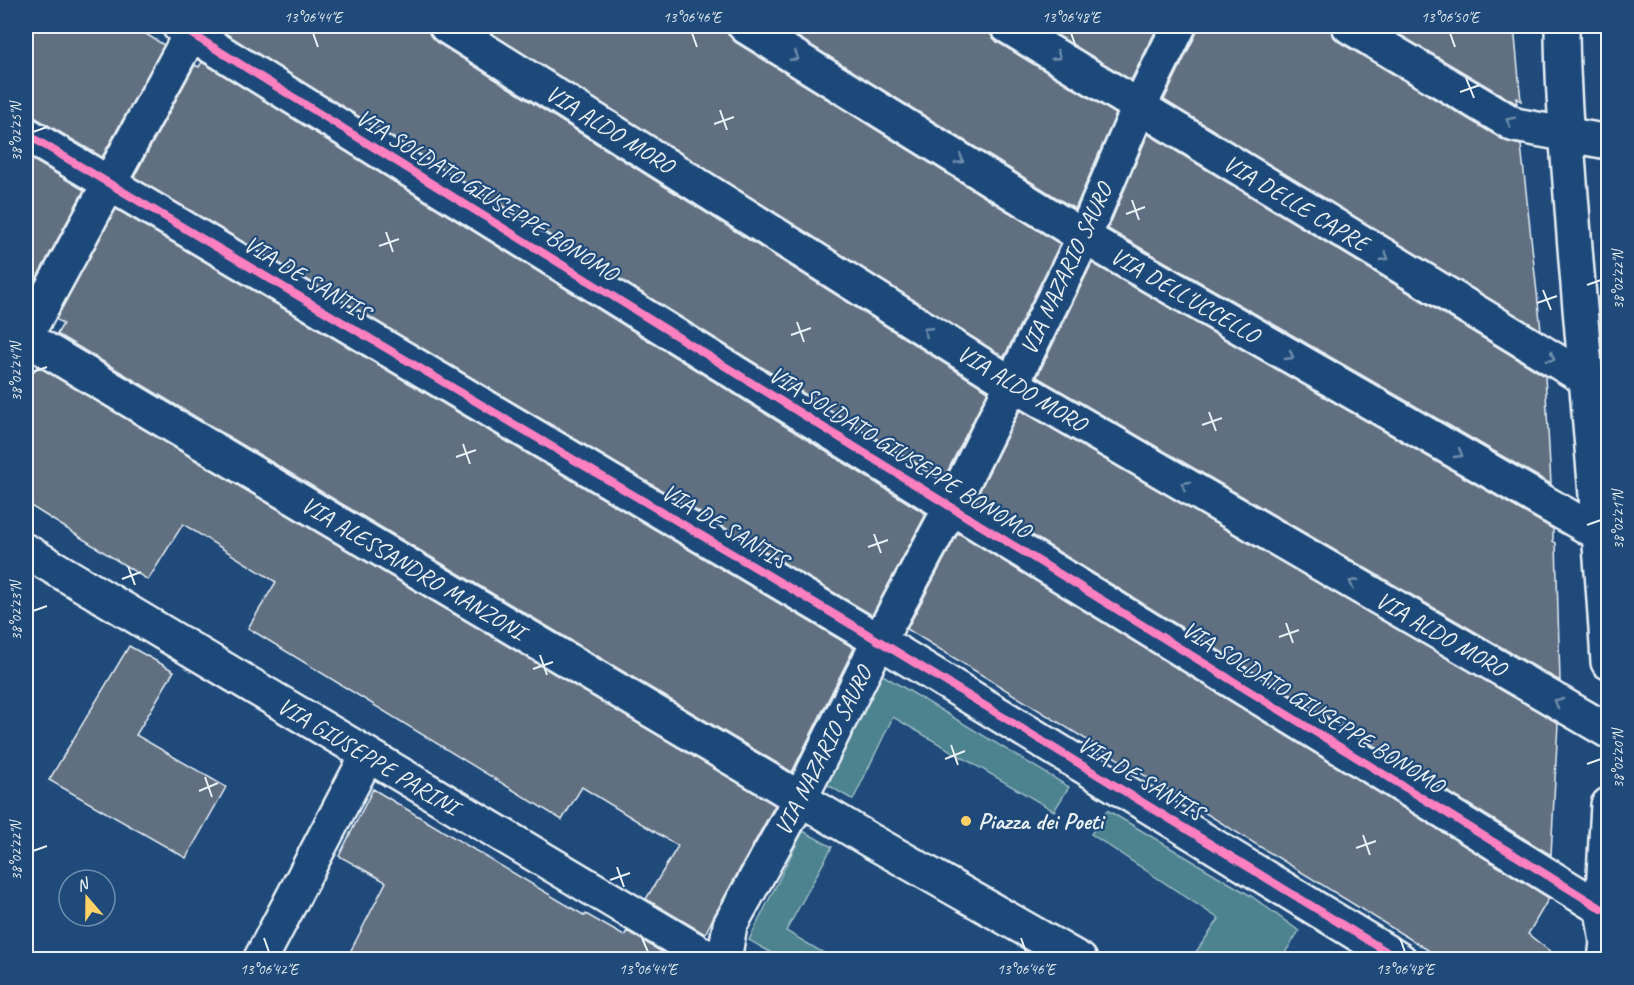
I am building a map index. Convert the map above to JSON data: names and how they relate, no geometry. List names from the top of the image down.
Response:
{
  "streets": {
    "street": [
      "VIA ALDO MORO",
      "VIA SOLDATO GIUSEPPE BONOMO",
      "VIA DELLE CAPRE",
      "VIA NAZARIO SAURO",
      "VIA DE SANTIS",
      "VIA DELL'UCCELLO",
      "VIA ALESSANDRO MANZONI",
      "VIA GIUSEPPE PARINI"
    ]
  },
  "crossings": [
    ["VIA ALDO MORO", "VIA NAZARIO SAURO"],
    ["VIA SOLDATO GIUSEPPE BONOMO", "VIA NAZARIO SAURO"],
    ["VIA DELLE CAPRE", "VIA NAZARIO SAURO"],
    ["VIA NAZARIO SAURO", "VIA DE SANTIS"],
    ["VIA NAZARIO SAURO", "VIA DELL'UCCELLO"],
    ["VIA NAZARIO SAURO", "VIA ALESSANDRO MANZONI"]
  ],
  "one_way": ["VIA ALDO MORO", "VIA DELL'UCCELLO"],
  "places": ["Piazza dei Poeti"],
  "north": "top",
  "coordinates": [
    "13°06'44\"E",
    "13°06'46\"E",
    "13°06'48\"E",
    "13°06'50\"E",
    "38°02'25\"N",
    "38°02'22\"N",
    "38°02'24\"N",
    "38°02'21\"N",
    "38°02'23\"N",
    "38°02'20\"N",
    "13°06'42\"E"
  ]
}
